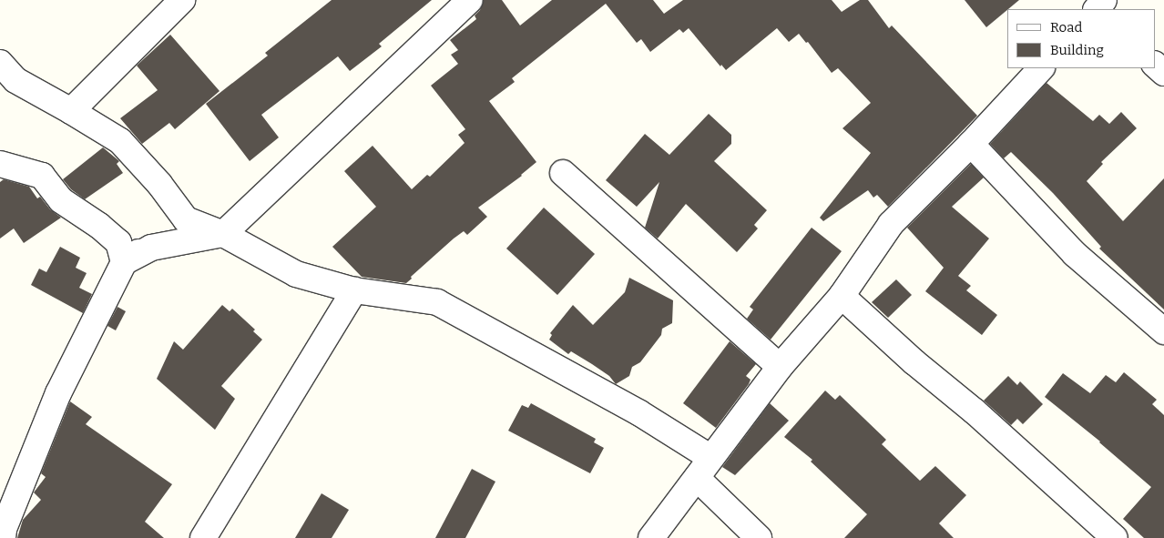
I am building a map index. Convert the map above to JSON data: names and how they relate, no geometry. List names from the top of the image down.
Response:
{
  "legend": ["Road", "Building"]
}
